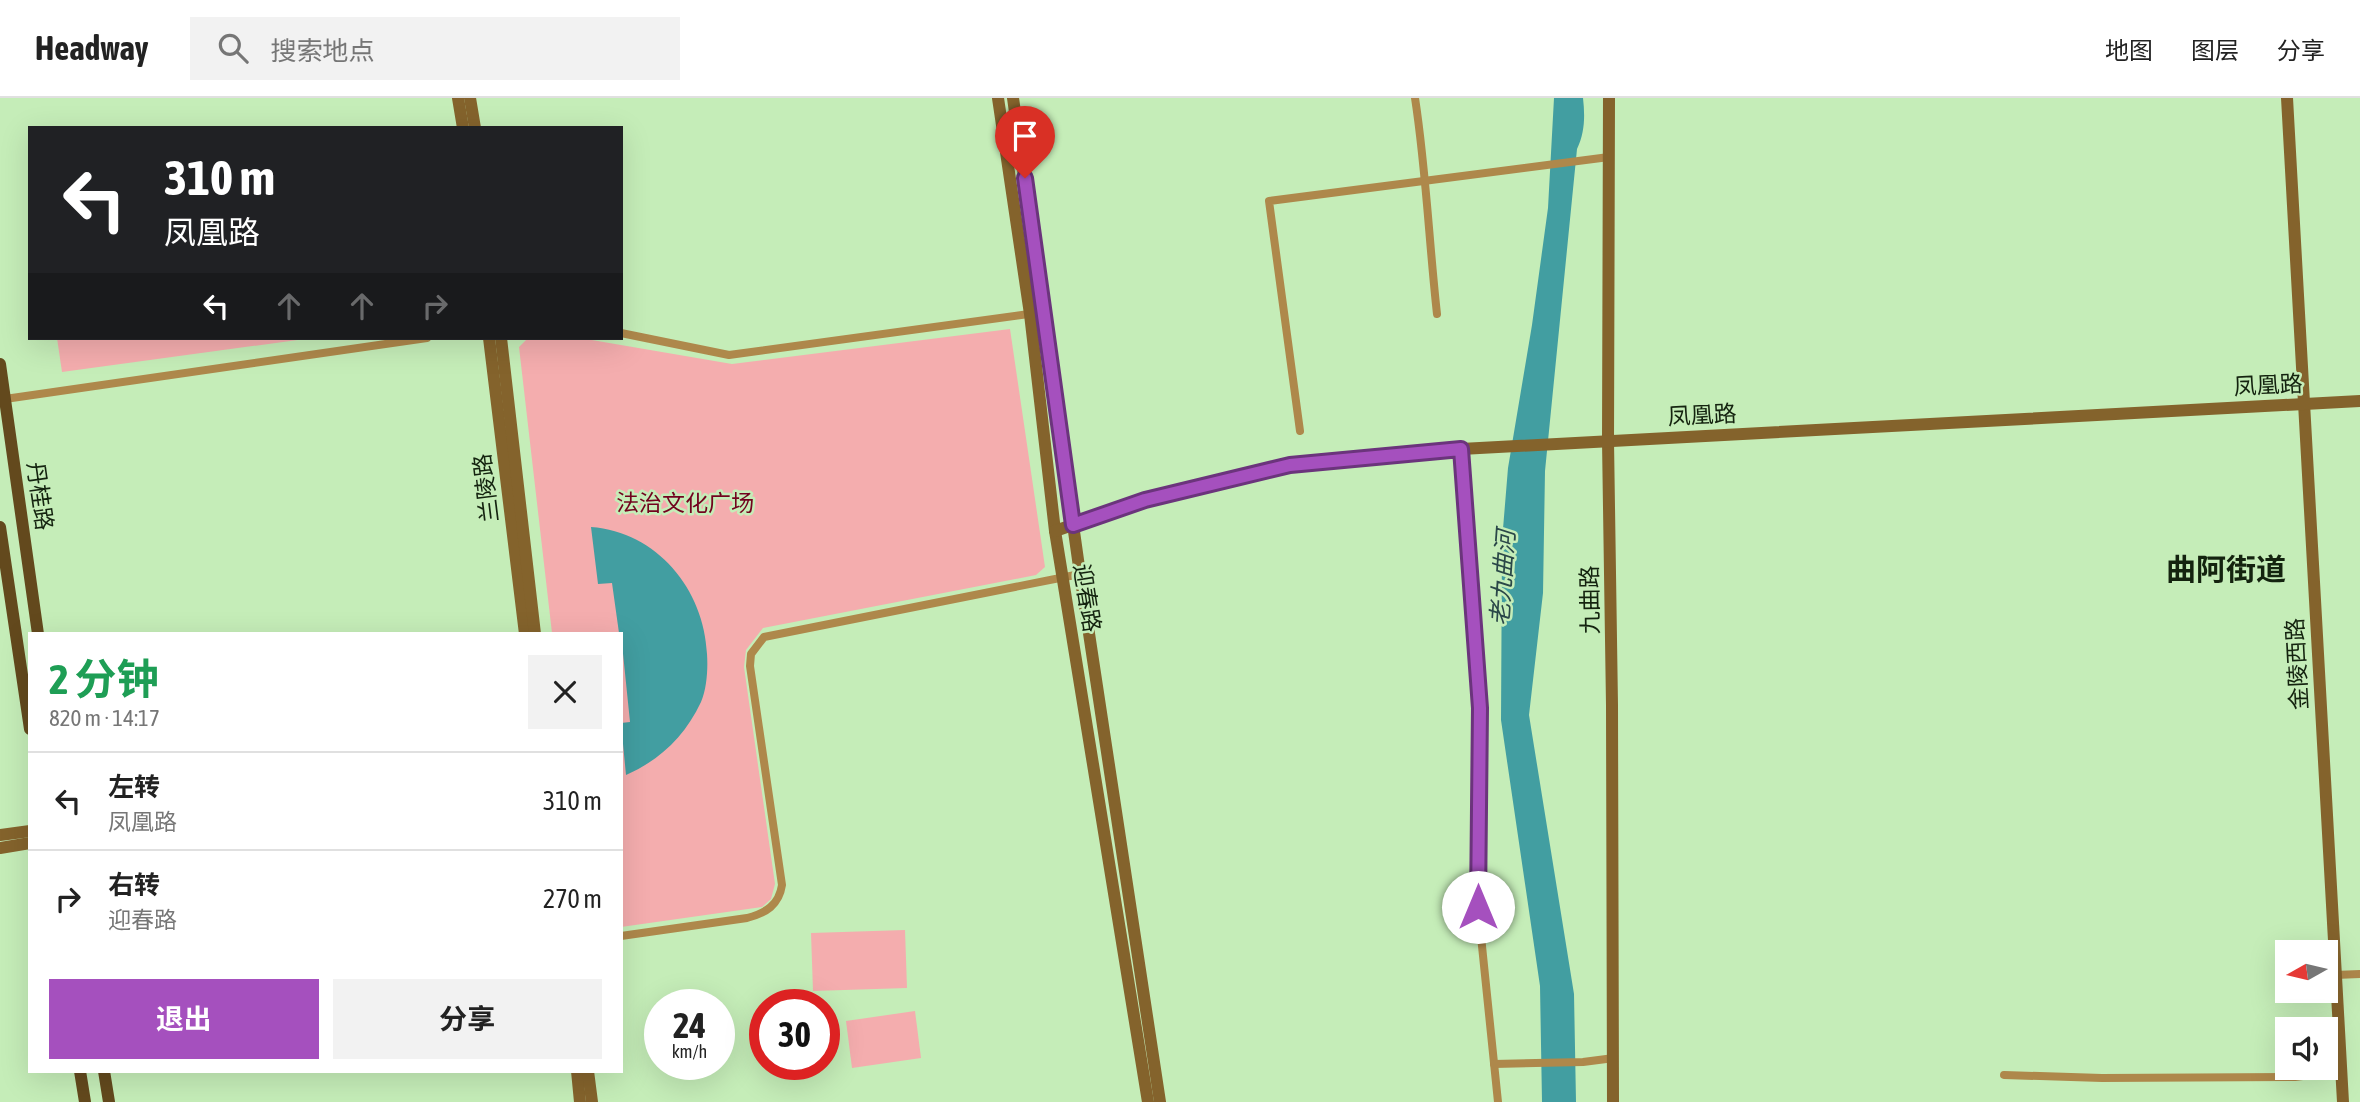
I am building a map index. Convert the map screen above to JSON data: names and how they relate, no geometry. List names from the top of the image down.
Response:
{
  "streets": {
    "main road": ["丹桂路"],
    "street": [
      "凤凰路",
      "兰陵路",
      "迎春路",
      "九曲路",
      "金陵西路"
    ]
  },
  "crossings": [
    ["凤凰路", "迎春路"],
    ["凤凰路", "九曲路"],
    ["凤凰路", "金陵西路"]
  ],
  "districts": ["曲阿街道"],
  "water": ["老九曲河"],
  "parks": ["法治文化广场"],
  "north": "left",
  "page": {
    "header": "Headway",
    "search": "搜索地点",
    "nav": ["地图", "图层", "分享"],
    "turn": ["310 m", "凤凰路"],
    "heading": ["2 分钟", "820 m · 14:17"],
    "list": [
      {
        "name": "左转",
        "note": "凤凰路",
        "value": "310 m"
      },
      {
        "name": "右转",
        "note": "迎春路",
        "value": "270 m"
      }
    ],
    "buttons": ["退出", "分享"],
    "speed": "24 km/h",
    "limit": "30"
  }
}
